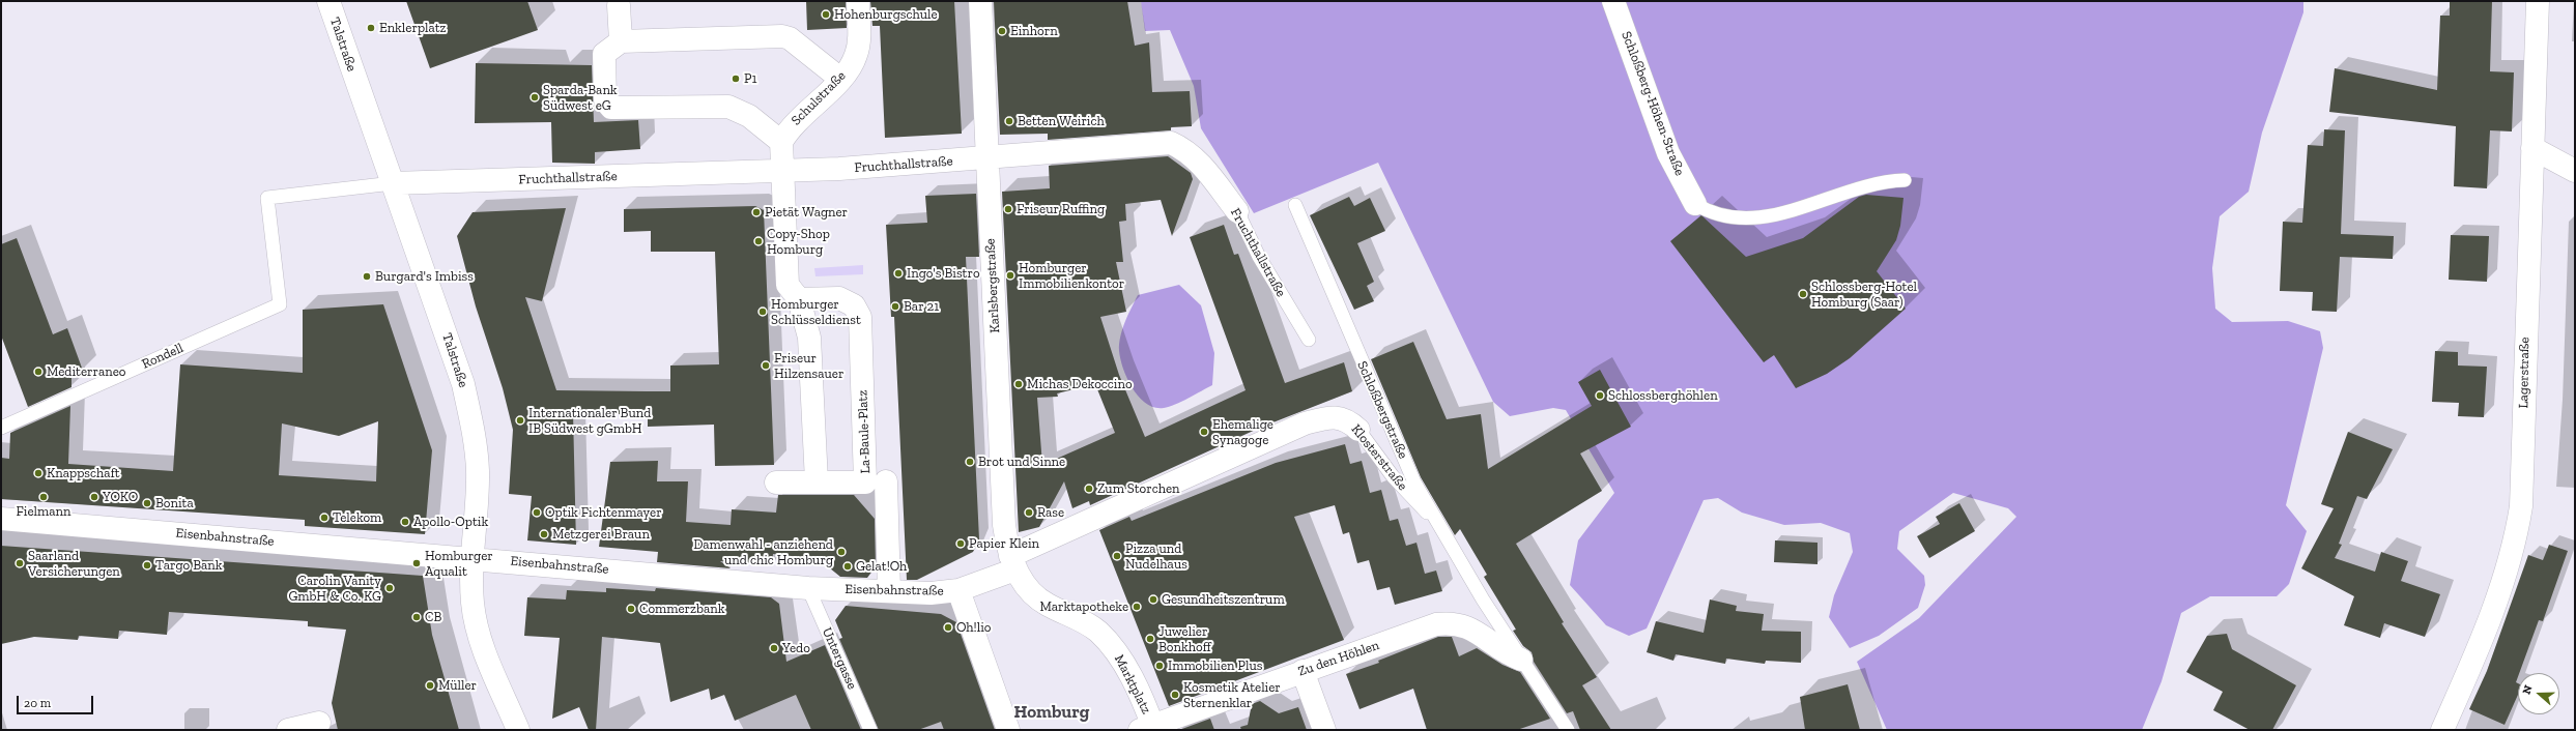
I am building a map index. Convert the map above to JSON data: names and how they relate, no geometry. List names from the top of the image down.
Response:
{
  "streets": {
    "street": [
      "Talstraße",
      "Schulstraße",
      "Schloßberg-Höhen-Straße",
      "Fruchthallstraße",
      "Karlsbergstraße",
      "Lagerstraße",
      "La-Baule-Platz",
      "Klosterstraße",
      "Eisenbahnstraße",
      "Zu den Höhlen",
      "Marktplatz"
    ],
    "lane": ["Rondell", "Schloßbergstraße", "Untergasse"]
  },
  "crossings": [
    ["Talstraße", "Fruchthallstraße"],
    ["Talstraße", "Rondell"],
    ["Talstraße", "Eisenbahnstraße"],
    ["Fruchthallstraße", "Karlsbergstraße"],
    ["Fruchthallstraße", "Rondell"],
    ["Karlsbergstraße", "Klosterstraße"],
    ["Karlsbergstraße", "Eisenbahnstraße"],
    ["Karlsbergstraße", "Marktplatz"],
    ["Schloßbergstraße", "Klosterstraße"],
    ["Schloßbergstraße", "Zu den Höhlen"],
    ["La-Baule-Platz", "Eisenbahnstraße"],
    ["Klosterstraße", "Eisenbahnstraße"],
    ["Klosterstraße", "Marktplatz"],
    ["Eisenbahnstraße", "Untergasse"],
    ["Eisenbahnstraße", "Marktplatz"],
    ["Zu den Höhlen", "Marktplatz"]
  ],
  "districts": ["Homburg"],
  "places": [
    "Hohenburgschule",
    "Enklerplatz",
    "Einhorn",
    "P1",
    "Sparda-Bank Südwest eG",
    "Betten Weirich",
    "Friseur Ruffing",
    "Pietät Wagner",
    "Copy-Shop Homburg",
    "Ingo's Bistro",
    "Homburger Immobilienkontor",
    "Burgard's Imbiss",
    "Schlossberg-Hotel Homburg (Saar)",
    "Bar 21",
    "Homburger Schlüsseldienst",
    "Friseur Hilzensauer",
    "Mediterraneo",
    "Michas Dekoccino",
    "Schlossberghöhlen",
    "Internationaler Bund IB Südwest gGmbH",
    "Ehemalige Synagoge",
    "Brot und Sinne",
    "Knappschaft",
    "Zum Storchen",
    "Fielmann",
    "YOKO",
    "Bonita",
    "Optik Fichtenmayer",
    "Rase",
    "Telekom",
    "Apollo-Optik",
    "Metzgerei Braun",
    "Papier Klein",
    "Damenwahl - anziehend und chic Homburg",
    "Pizza und Nudelhaus",
    "Saarland Versicherungen",
    "Homburger Aqualit",
    "Targo Bank",
    "Gelat!Oh",
    "Carolin Vanity GmbH & Co. KG",
    "Gesundheitszentrum",
    "Marktapotheke",
    "Commerzbank",
    "CB",
    "Oh!lio",
    "Juwelier Bonkhoff",
    "Yedo",
    "Immobilien Plus",
    "Müller",
    "Kosmetik Atelier Sternenklar"
  ],
  "scale_bar": "20 m",
  "north": "left"
}
